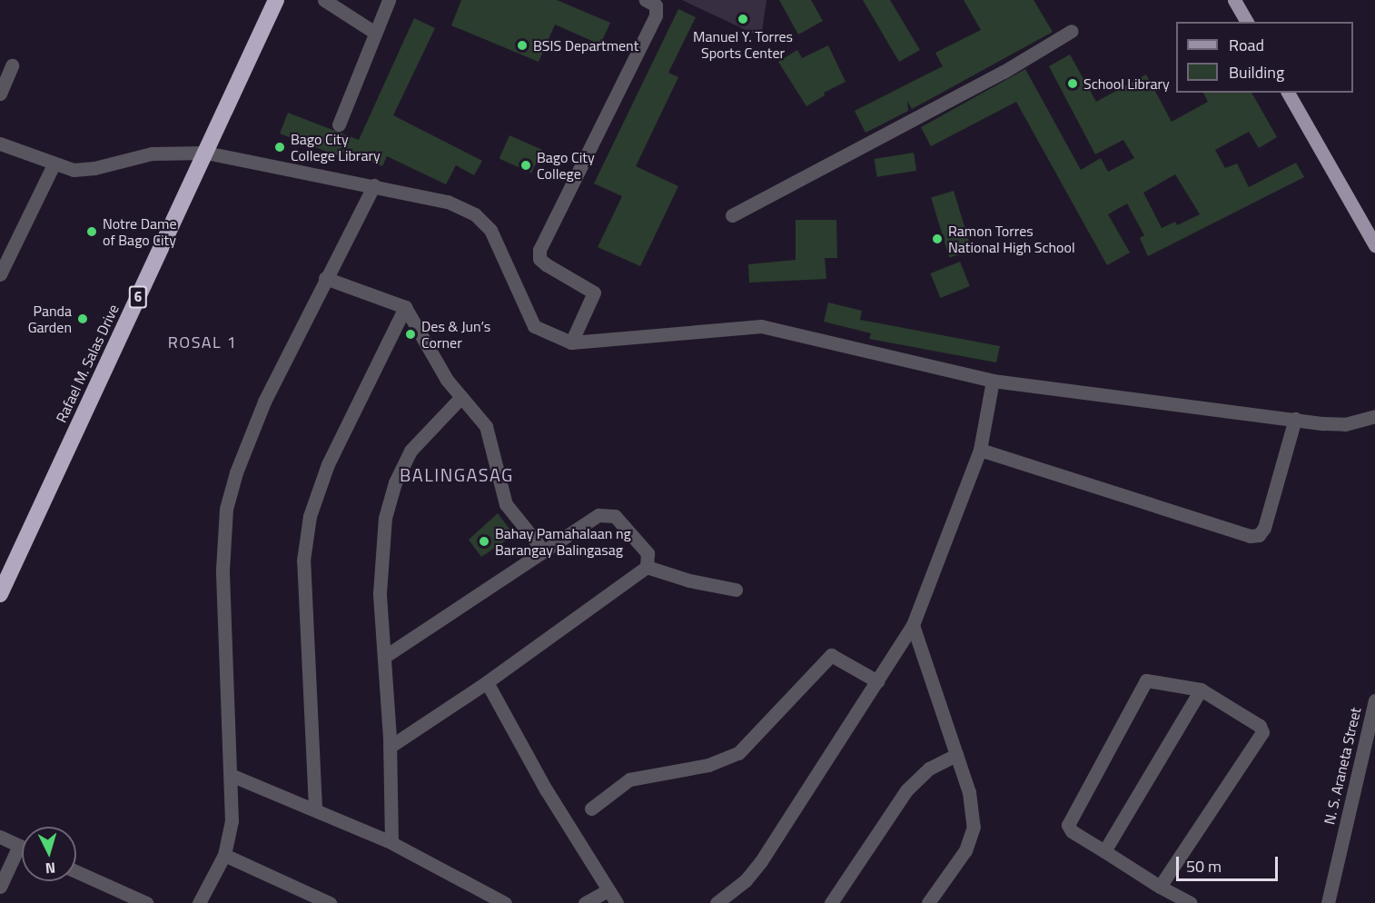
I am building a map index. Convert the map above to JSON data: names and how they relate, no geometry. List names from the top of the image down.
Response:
{
  "streets": {
    "highway": ["6", "Rafael M. Salas Drive"],
    "street": ["N. S. Araneta Street"]
  },
  "districts": ["ROSAL 1", "BALINGASAG"],
  "places": [
    "Manuel Y. Torres Sports Center",
    "BSIS Department",
    "School Library",
    "Bago City College Library",
    "Bago City College",
    "Notre Dame of Bago City",
    "Ramon Torres National High School",
    "Panda Garden",
    "Des & Jun’s Corner",
    "Bahay Pamahalaan ng Barangay Balingasag"
  ],
  "legend": ["Road", "Building"],
  "scale_bar": "50 m",
  "north": "bottom"
}
